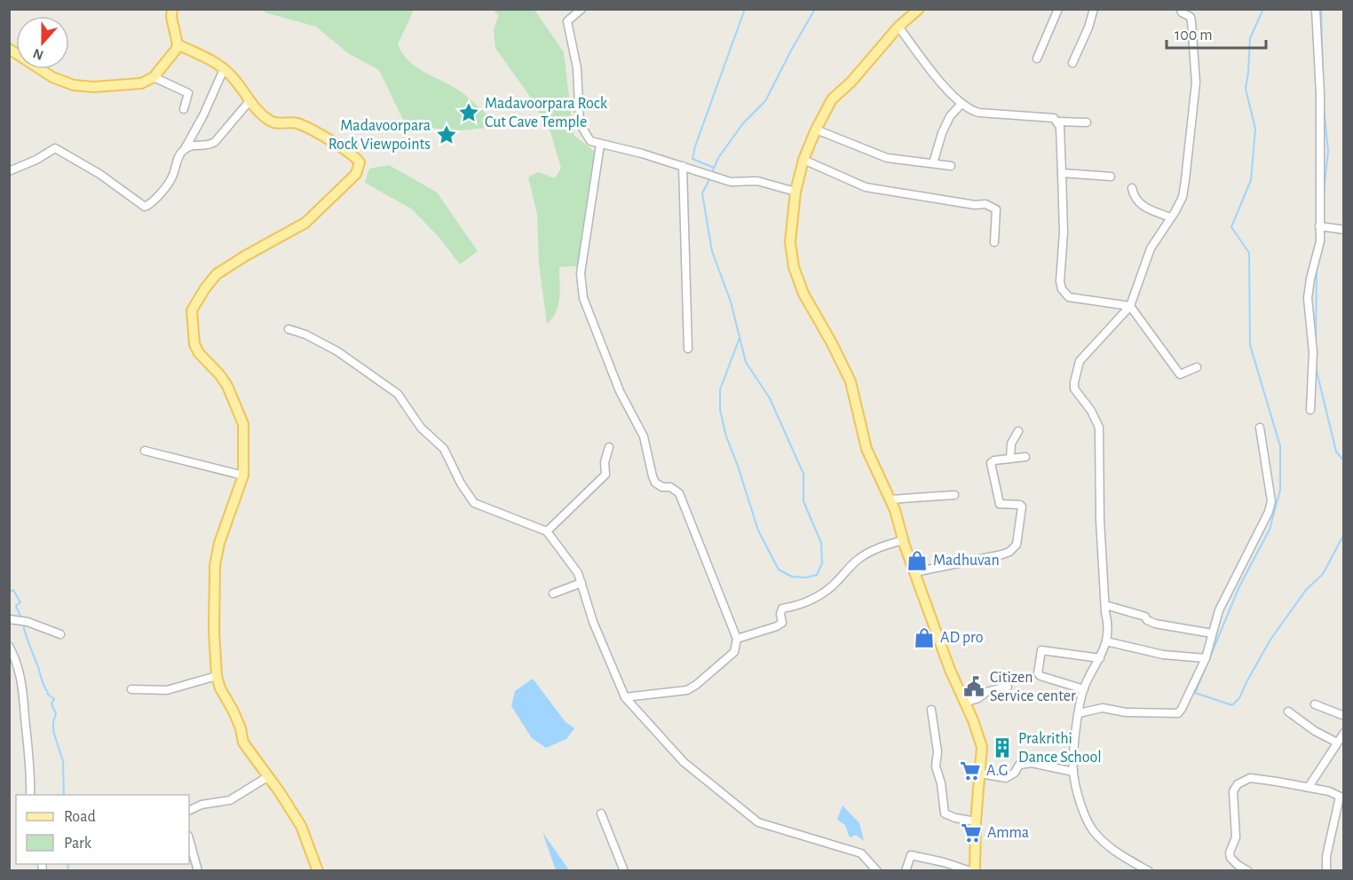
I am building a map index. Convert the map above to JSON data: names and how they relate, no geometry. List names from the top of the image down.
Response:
{
  "places": {
    "place": ["Madavoorpara Rock Cut Cave Temple", "Madavoorpara Rock Viewpoints"],
    "shop": ["Madhuvan", "AD pro"],
    "public building": ["Citizen Service center"],
    "building": ["Prakrithi Dance School"],
    "supermarket": ["A.G", "Amma"]
  },
  "legend": ["Road", "Park"],
  "scale_bar": "100 m",
  "north": "bottom"
}
